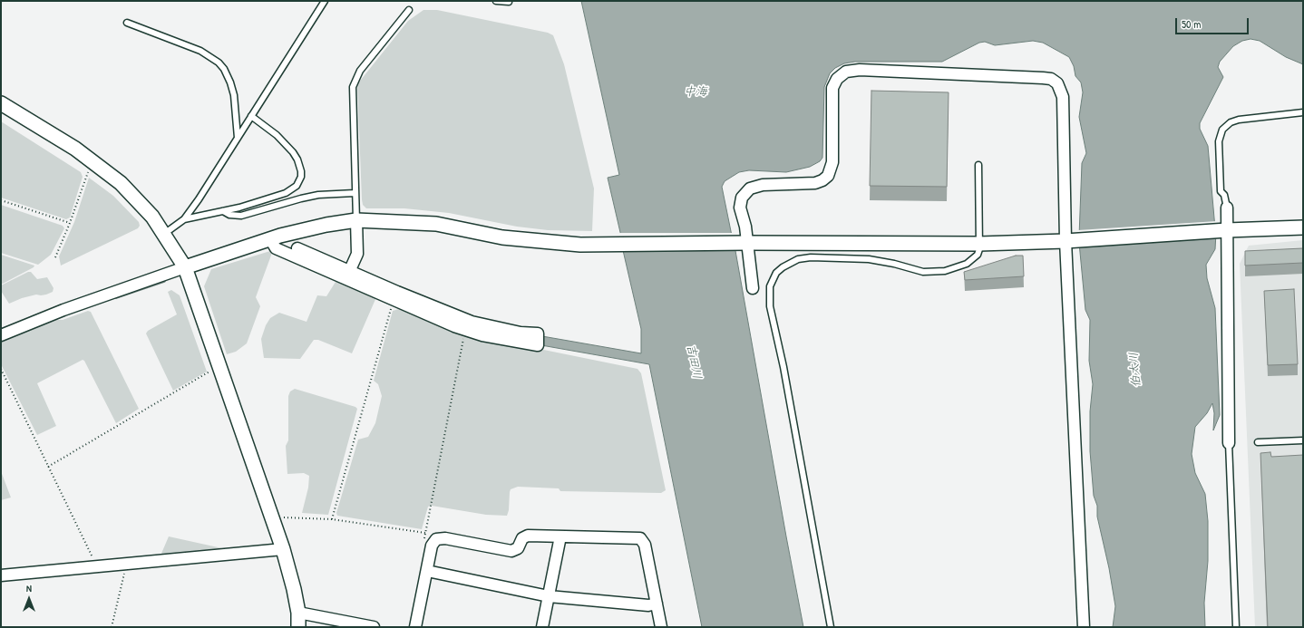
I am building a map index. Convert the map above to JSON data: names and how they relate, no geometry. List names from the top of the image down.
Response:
{
  "water": ["中海", "吉田川", "伯太川"],
  "scale_bar": "50 m",
  "north": "top"
}
